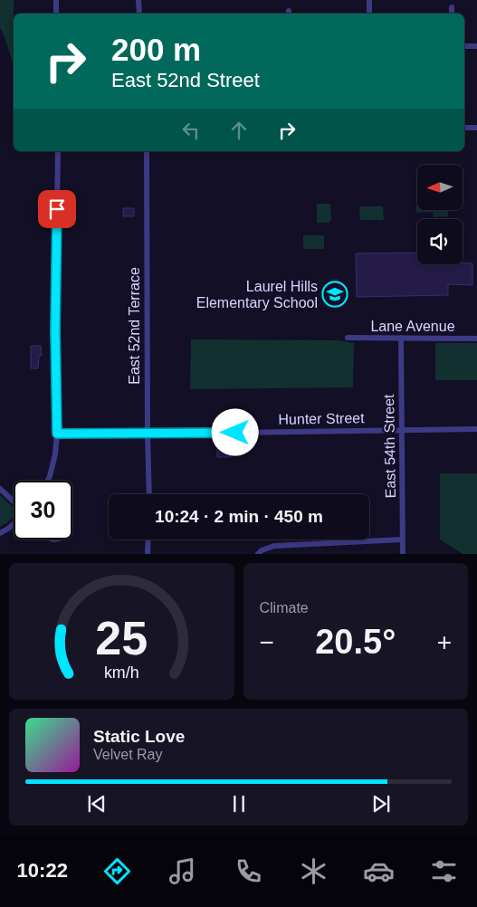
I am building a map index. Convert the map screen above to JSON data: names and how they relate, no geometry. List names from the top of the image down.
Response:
{
  "streets": {
    "street": [
      "East 52nd Terrace",
      "Lane Avenue",
      "Hunter Street",
      "East 54th Street"
    ]
  },
  "crossings": [
    ["East 52nd Terrace", "Hunter Street"],
    ["Lane Avenue", "East 54th Street"],
    ["Hunter Street", "East 54th Street"]
  ],
  "places": {
    "school or university": ["Laurel Hills Elementary School"]
  },
  "north": "left",
  "page": {
    "turn": ["200 m", "East 52nd Street"],
    "limit": "30",
    "trip": "10:24 · 2 min · 450 m",
    "tile": "Climate",
    "heat": ["−", "20.5°", "+"],
    "song": ["Static Love", "Velvet Ray"],
    "tabs": "10:22",
    "gauge": ["25", "km/h"]
  }
}
